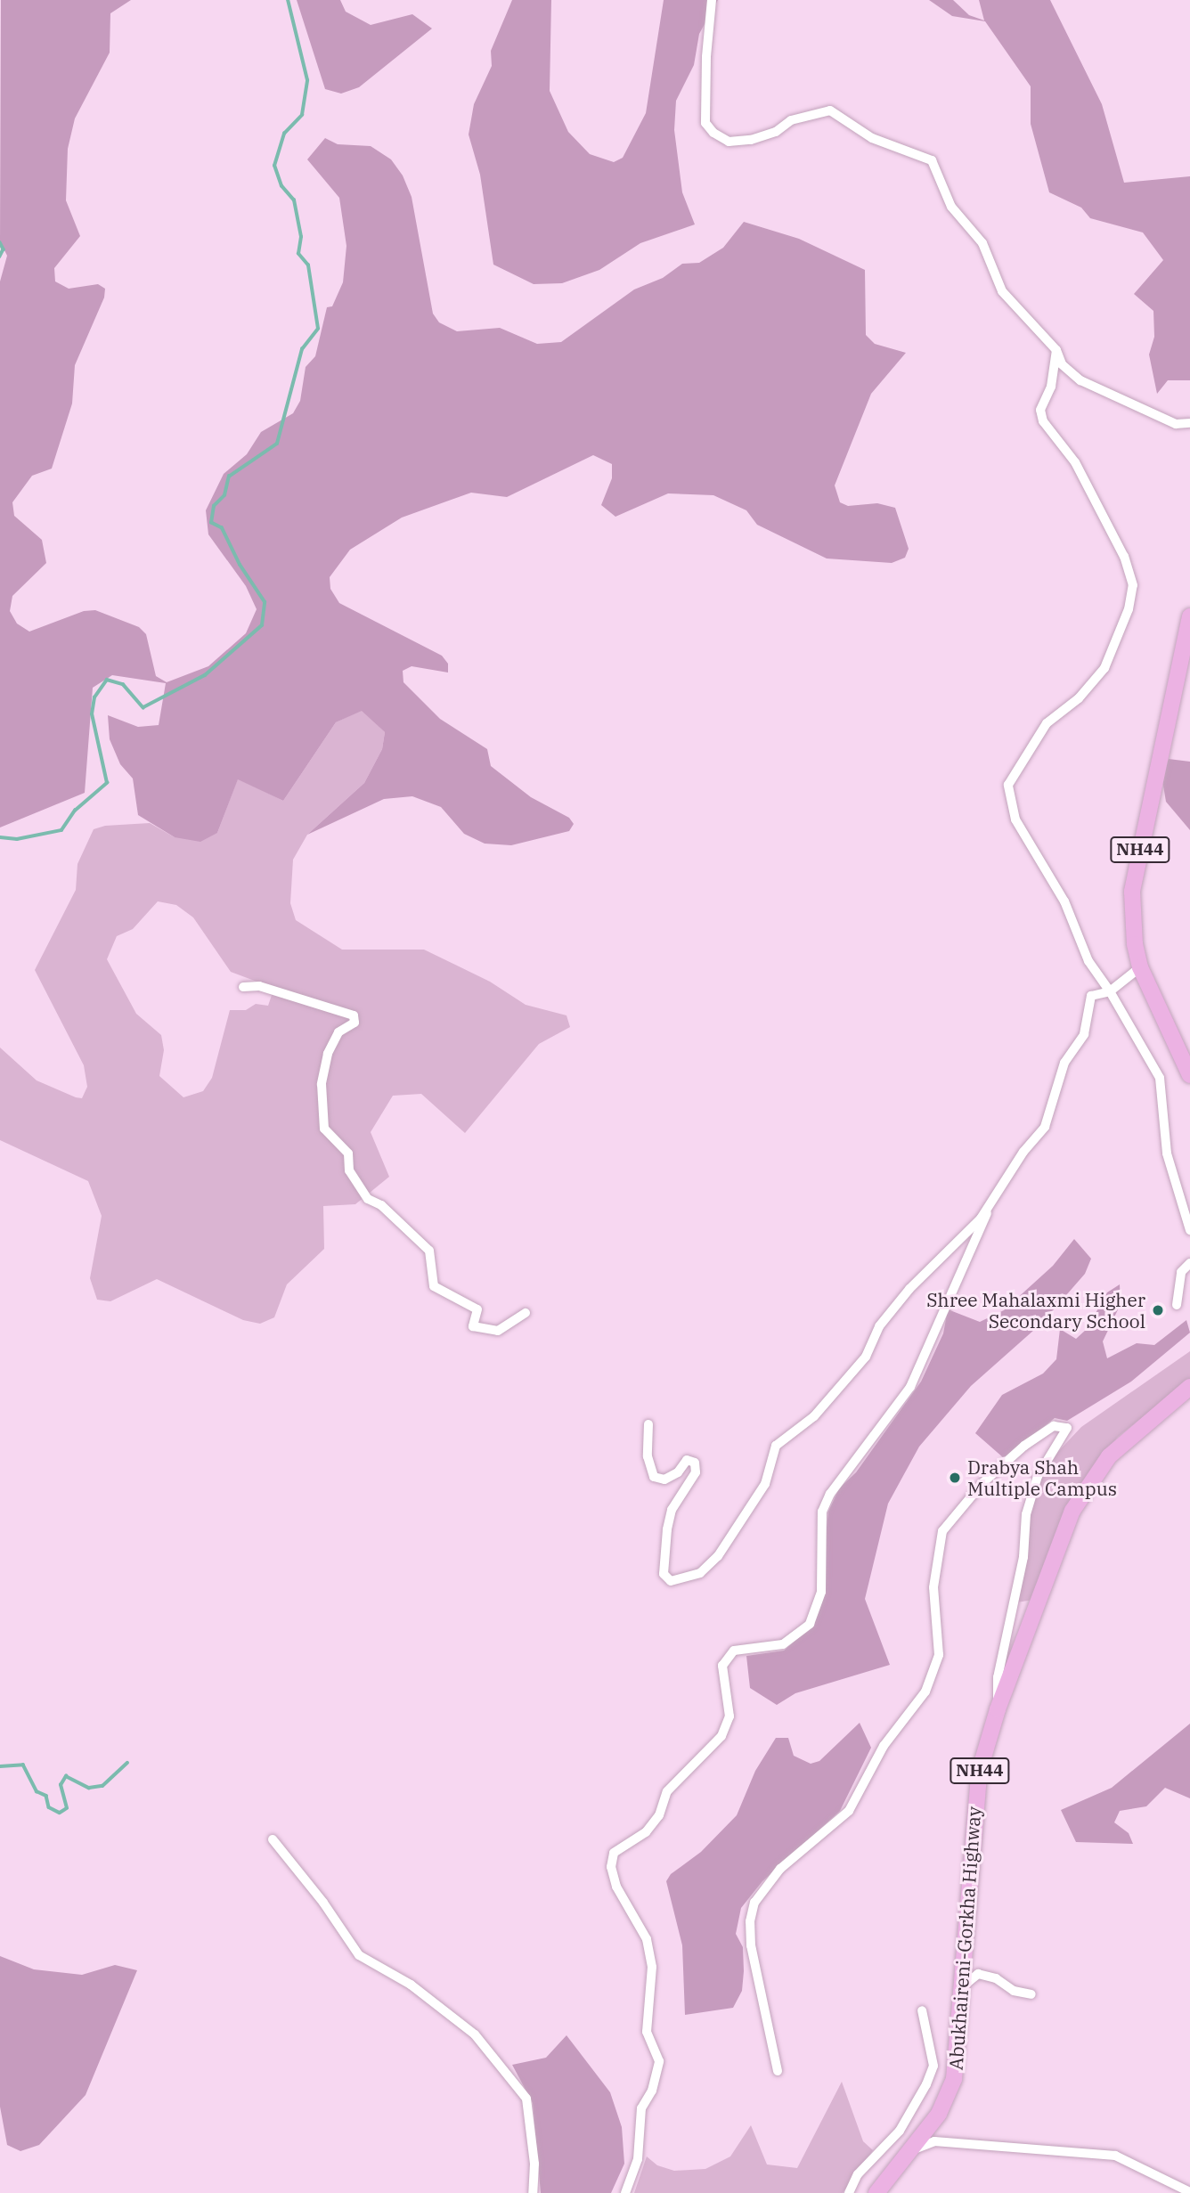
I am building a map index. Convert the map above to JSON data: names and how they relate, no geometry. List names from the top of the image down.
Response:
{
  "streets": {
    "main road": ["NH44", "Abukhaireni-Gorkha Highway"]
  },
  "places": ["Shree Mahalaxmi Higher Secondary School", "Drabya Shah Multiple Campus"]
}
